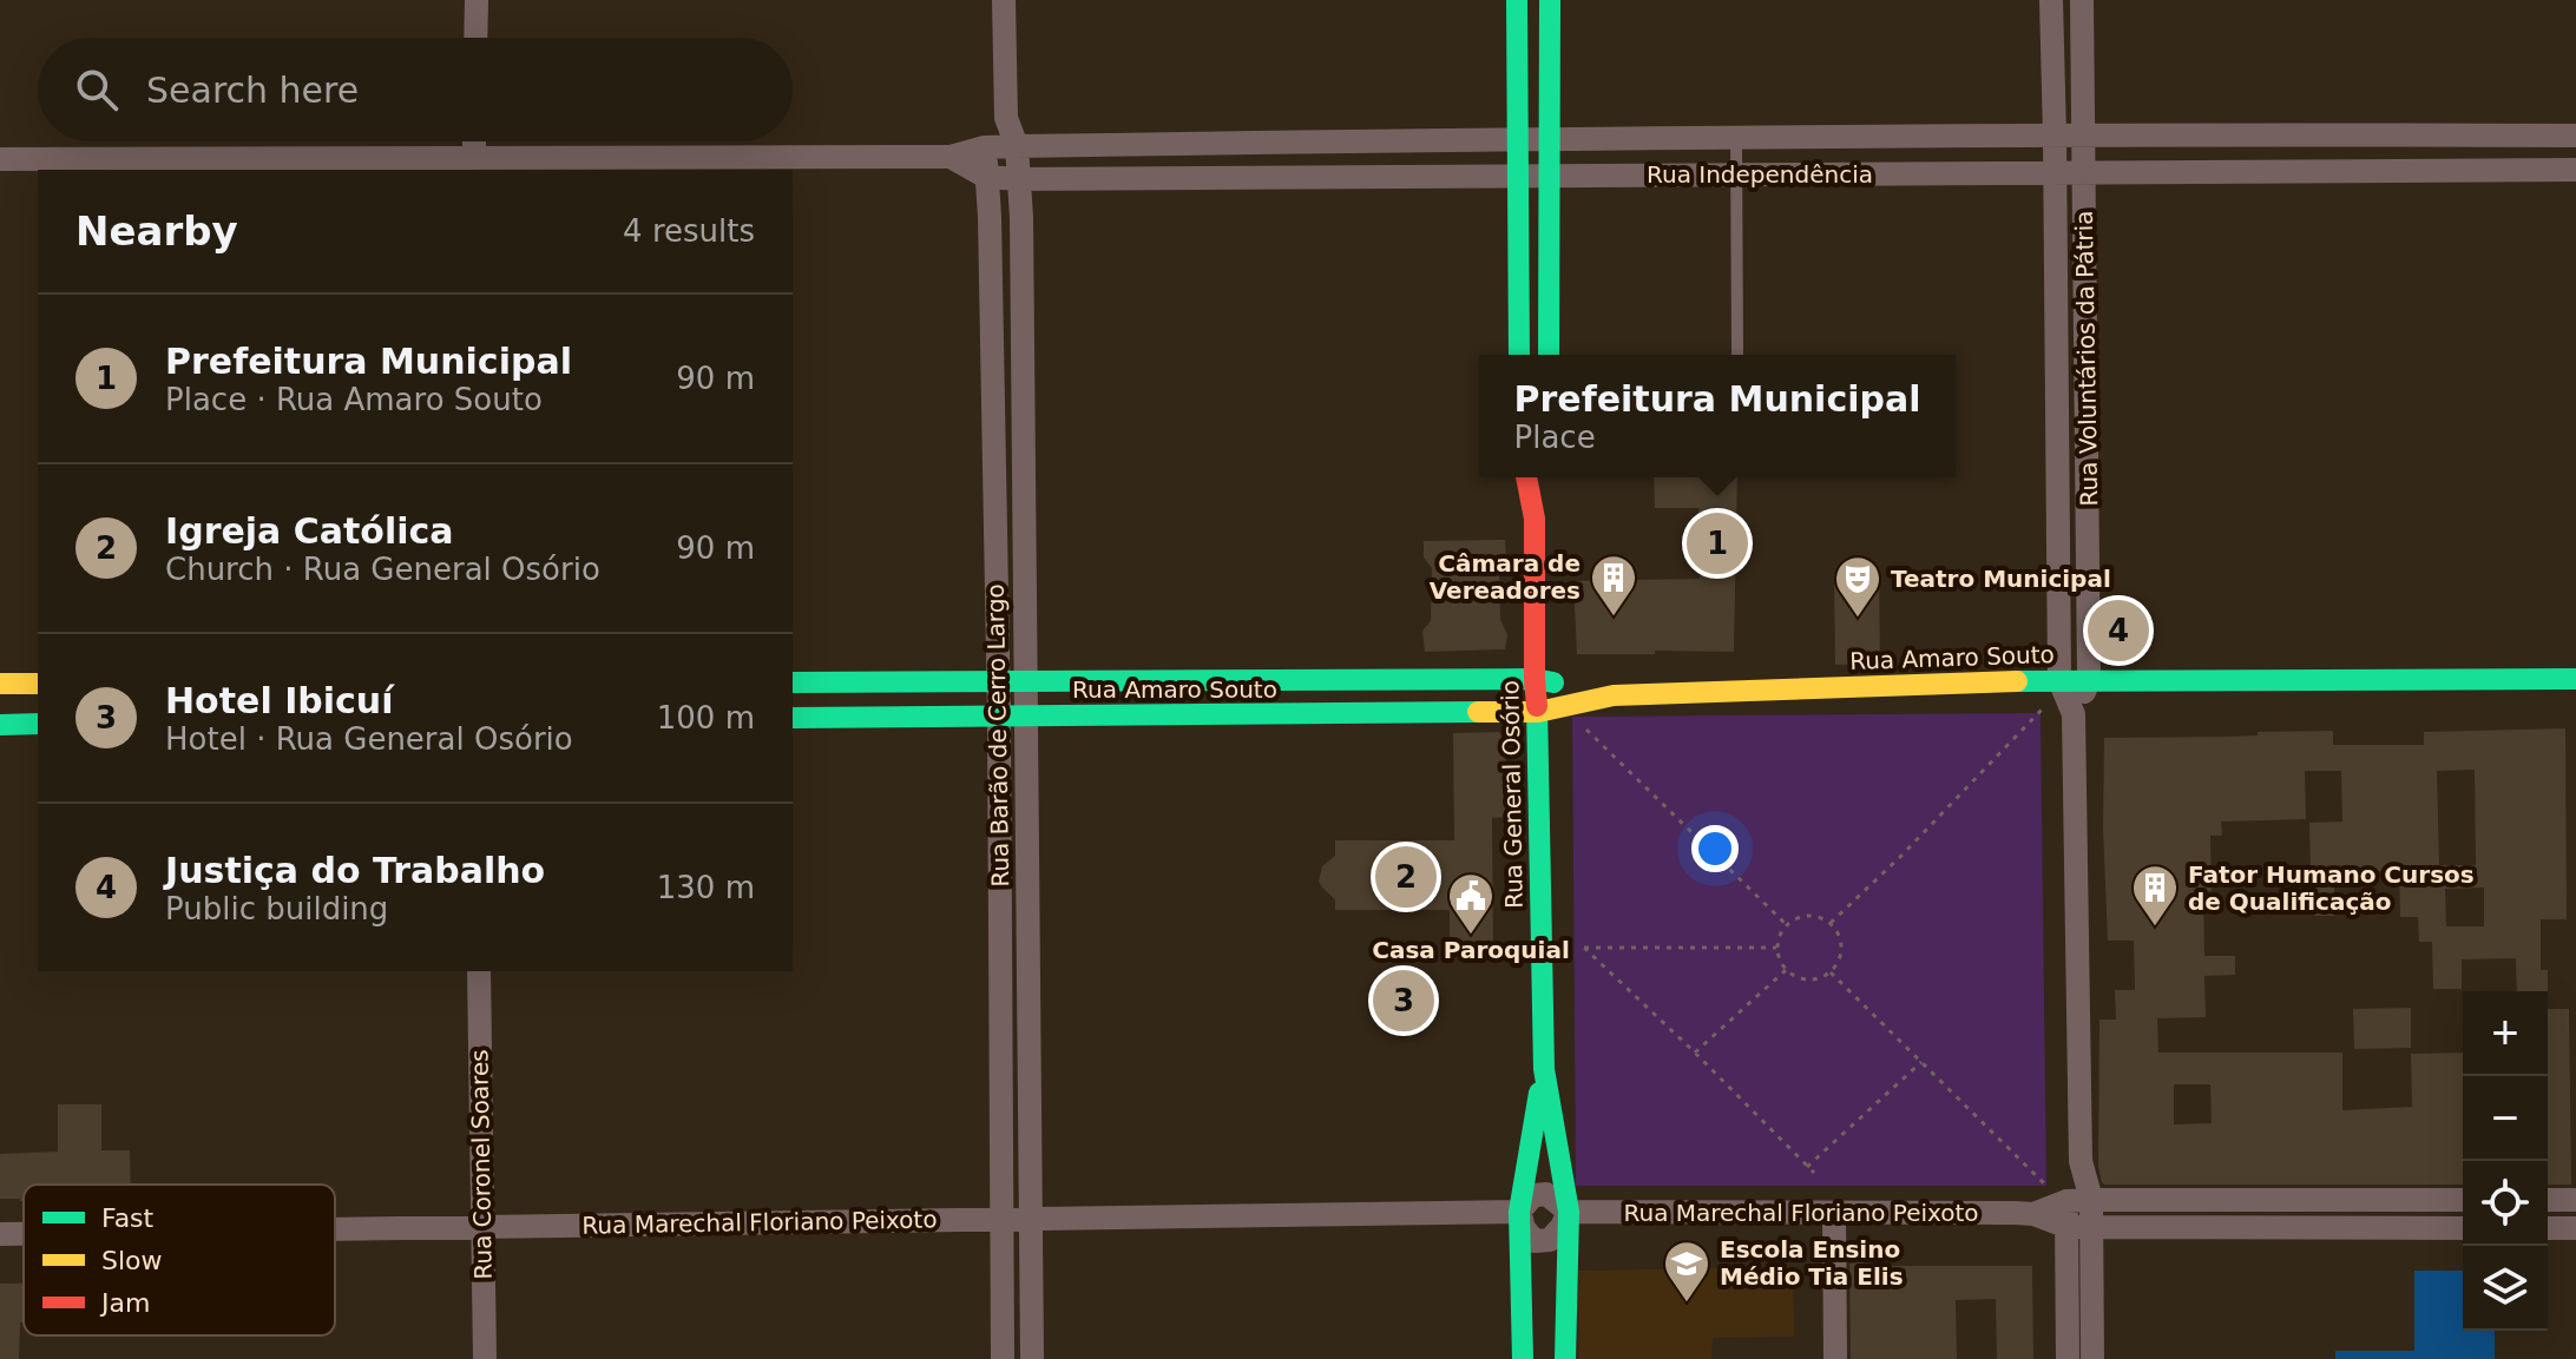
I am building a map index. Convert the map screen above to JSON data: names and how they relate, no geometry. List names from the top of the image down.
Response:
{
  "streets": {
    "street": [
      "Rua Independência",
      "Rua Voluntários da Pátria",
      "Rua Amaro Souto",
      "Rua Barão de Cerro Largo",
      "Rua General Osório",
      "Rua Coronel Soares",
      "Rua Marechal Floriano Peixoto"
    ]
  },
  "crossings": [
    ["Rua Independência", "Rua Voluntários da Pátria"],
    ["Rua Independência", "Rua Barão de Cerro Largo"],
    ["Rua Voluntários da Pátria", "Rua Amaro Souto"],
    ["Rua Voluntários da Pátria", "Rua Marechal Floriano Peixoto"],
    ["Rua Amaro Souto", "Rua Barão de Cerro Largo"],
    ["Rua Amaro Souto", "Rua General Osório"],
    ["Rua Barão de Cerro Largo", "Rua Marechal Floriano Peixoto"],
    ["Rua General Osório", "Rua Marechal Floriano Peixoto"],
    ["Rua Coronel Soares", "Rua Marechal Floriano Peixoto"]
  ],
  "places": {
    "building": ["Câmara de Vereadores", "Fator Humano Cursos de Qualificação"],
    "theatre": ["Teatro Municipal"],
    "public building": ["Casa Paroquial"],
    "school or university": ["Escola Ensino Médio Tia Elis"]
  },
  "legend": ["Fast", "Slow", "Jam"],
  "page": {
    "search": "Search here",
    "heading": ["Nearby", "4 results"],
    "list": [
      {
        "mark": "1",
        "name": "Prefeitura Municipal",
        "note": "Place · Rua Amaro Souto",
        "value": "90 m"
      },
      {
        "mark": "2",
        "name": "Igreja Católica",
        "note": "Church · Rua General Osório",
        "value": "90 m"
      },
      {
        "mark": "3",
        "name": "Hotel Ibicuí",
        "note": "Hotel · Rua General Osório",
        "value": "100 m"
      },
      {
        "mark": "4",
        "name": "Justiça do Trabalho",
        "note": "Public building",
        "value": "130 m"
      }
    ],
    "popup": ["Prefeitura Municipal", "Place"],
    "pins": [
      "1",
      "4",
      "2",
      "3"
    ],
    "map_buttons": ["+", "−"]
  }
}
